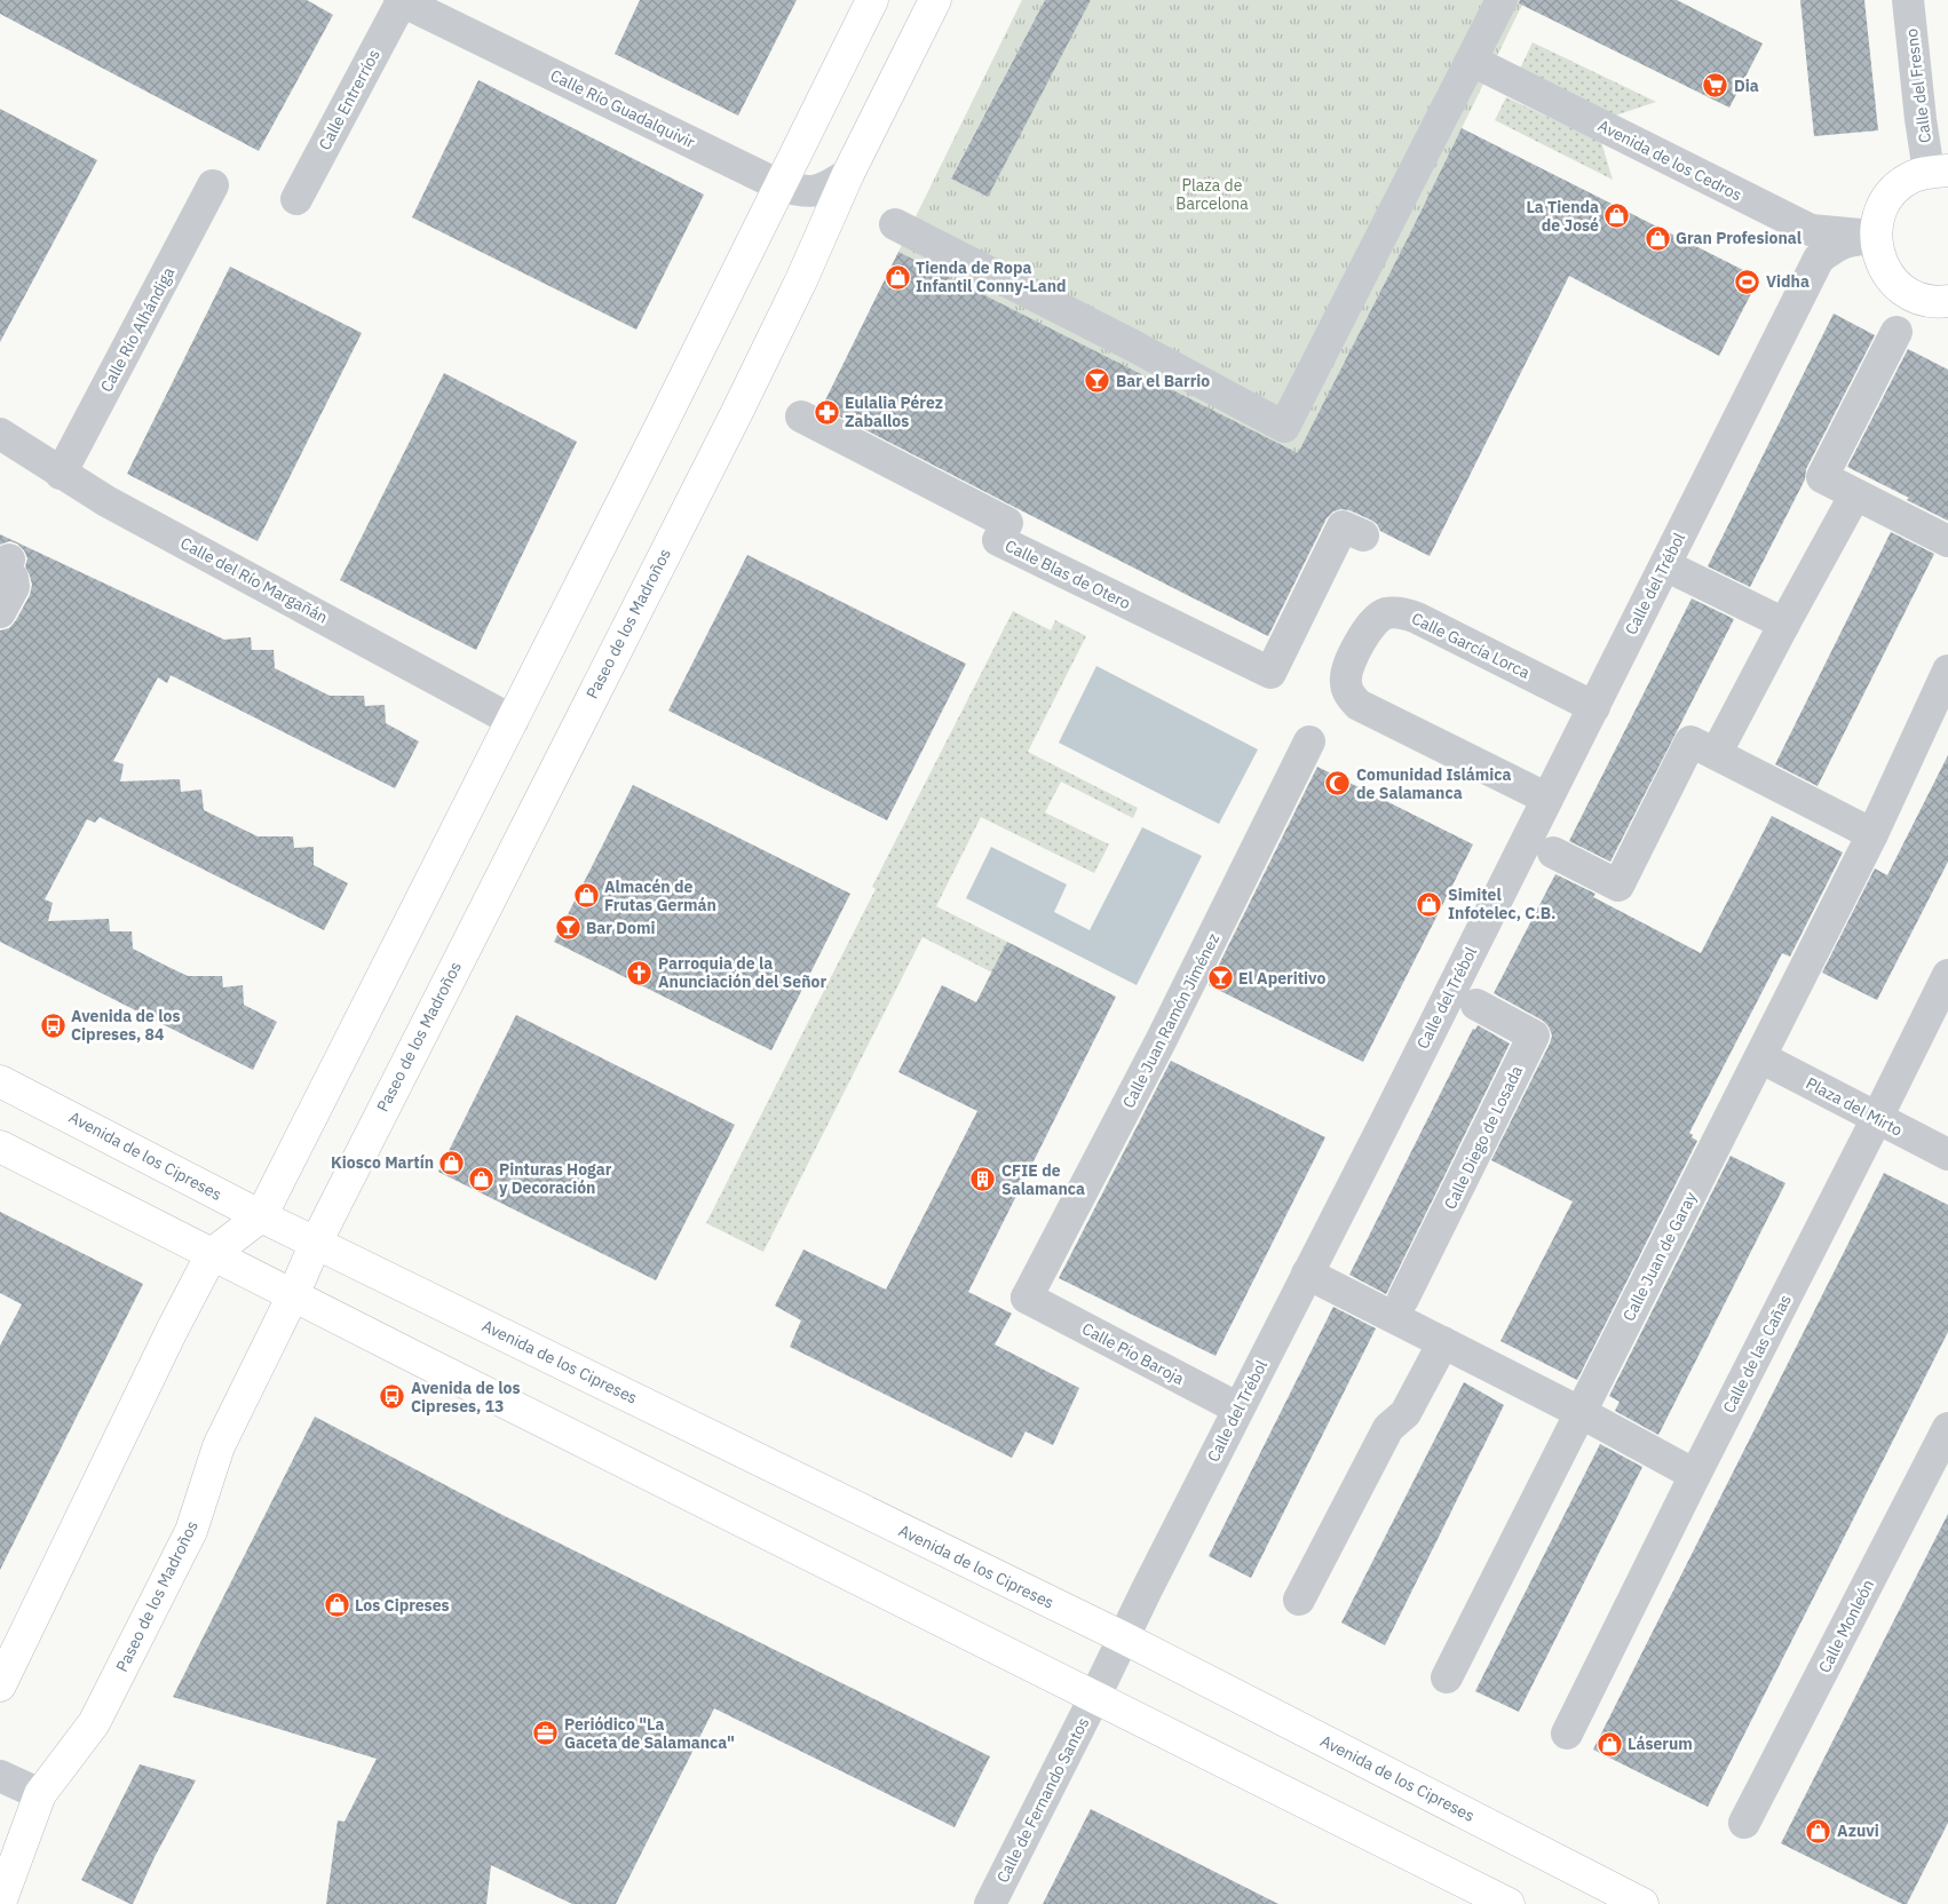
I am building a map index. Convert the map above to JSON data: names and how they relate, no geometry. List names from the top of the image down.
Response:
{
  "streets": {
    "main road": ["Paseo de los Madroños", "Avenida de los Cipreses"],
    "street": [
      "Calle del Fresno",
      "Calle Entrerríos",
      "Calle Río Guadalquivir",
      "Avenida de los Cedros",
      "Calle Río Alhándiga",
      "Calle Blas de Otero",
      "Calle del Río Margañán",
      "Calle del Trébol",
      "Calle García Lorca",
      "Calle Juan Ramón Jiménez",
      "Plaza del Mirto",
      "Calle Diego de Losada",
      "Calle Juan de Garay",
      "Calle Pío Baroja",
      "Calle de las Cañas",
      "Calle Monleón",
      "Calle de Fernando Santos"
    ]
  },
  "crossings": [
    ["Calle Entrerríos", "Calle Río Guadalquivir"],
    ["Calle Río Guadalquivir", "Paseo de los Madroños"],
    ["Avenida de los Cedros", "Calle del Trébol"],
    ["Calle Río Alhándiga", "Calle del Río Margañán"],
    ["Calle del Trébol", "Calle García Lorca"],
    ["Calle del Trébol", "Avenida de los Cipreses"],
    ["Calle del Trébol", "Calle Pío Baroja"],
    ["Paseo de los Madroños", "Avenida de los Cipreses"],
    ["Calle Juan Ramón Jiménez", "Calle Pío Baroja"],
    ["Plaza del Mirto", "Calle Juan de Garay"],
    ["Plaza del Mirto", "Calle de las Cañas"]
  ],
  "parks": ["Plaza de Barcelona"],
  "places": {
    "supermarket": ["Dia"],
    "shop": [
      "La Tienda de José",
      "Gran Profesional",
      "Tienda de Ropa Infantil Conny-Land",
      "Almacén de Frutas Germán",
      "Simitel Infotelec, C.B.",
      "Kiosco Martín",
      "Pinturas Hogar y Decoración",
      "Los Cipreses",
      "Láserum",
      "Azuvi"
    ],
    "sports": ["Vidha"],
    "bar": ["Bar el Barrio", "Bar Domi", "El Aperitivo"],
    "pharmacy": ["Eulalia Pérez Zaballos"],
    "mosque": ["Comunidad Islámica de Salamanca"],
    "church": ["Parroquia de la Anunciación del Señor"],
    "bus stop": ["Avenida de los Cipreses, 84", "Avenida de los Cipreses, 13"],
    "building": ["CFIE de Salamanca"],
    "office": ["Periódico \"La Gaceta de Salamanca\""]
  }
}
